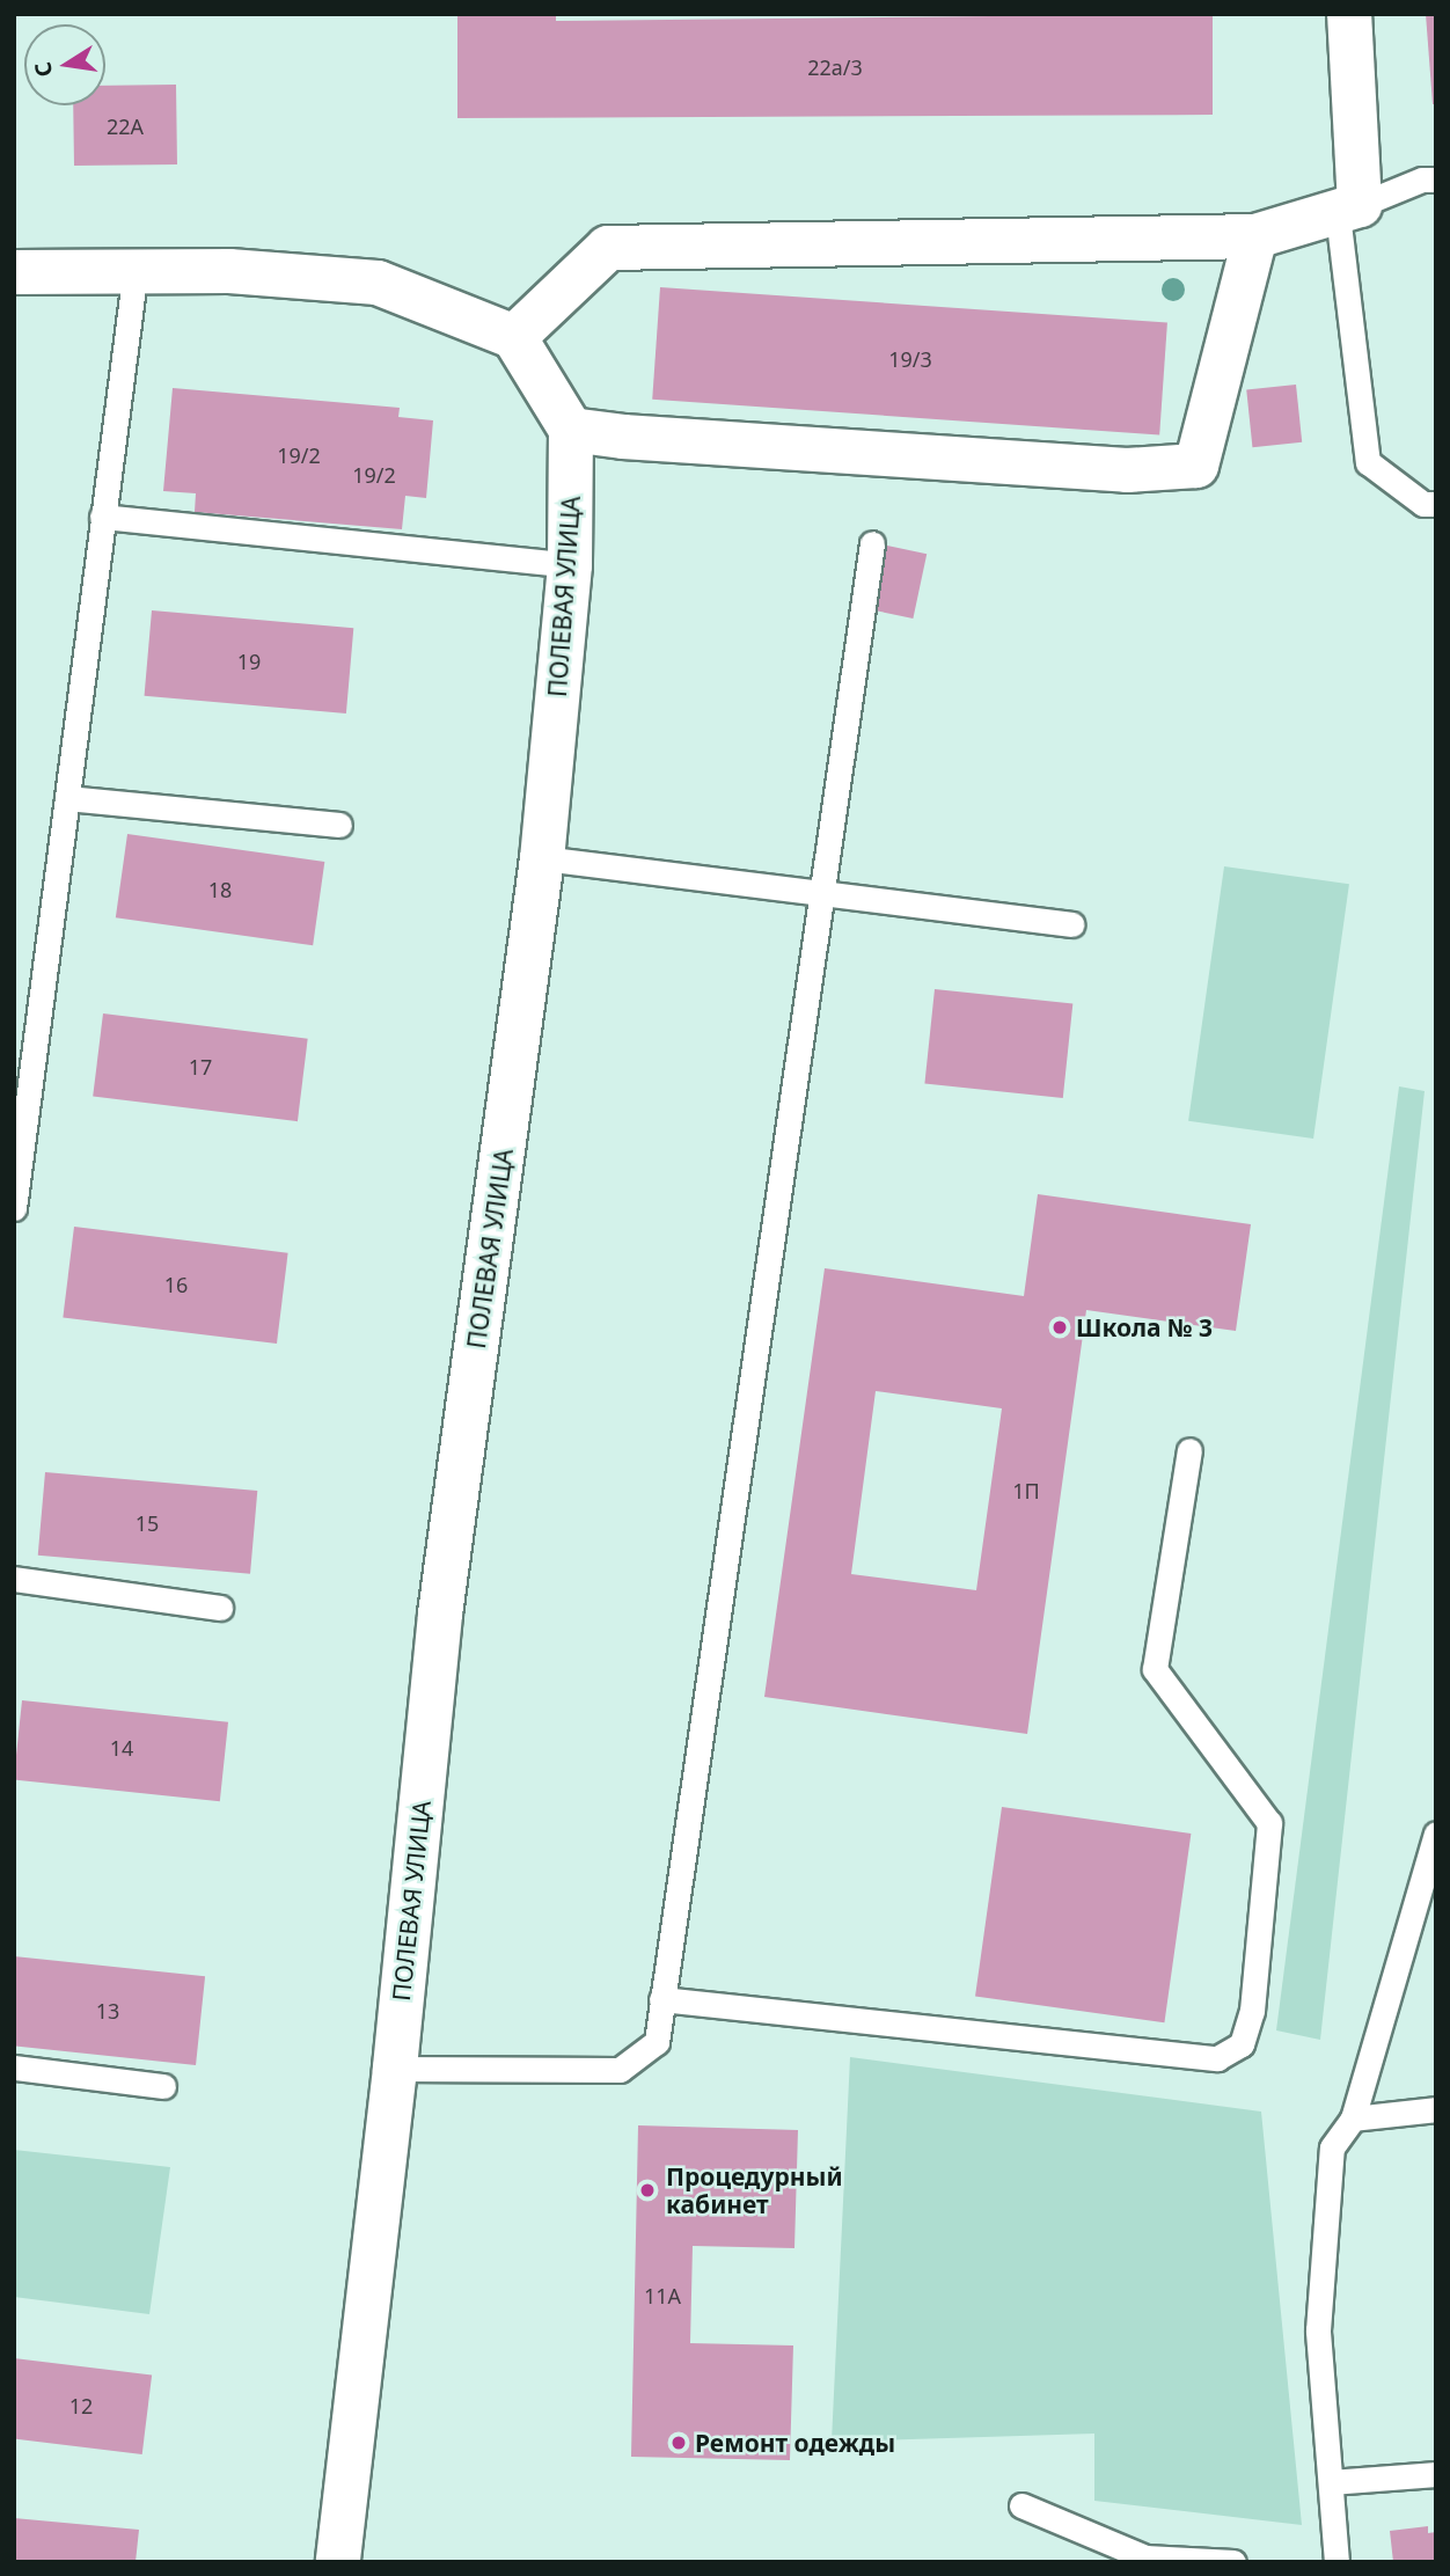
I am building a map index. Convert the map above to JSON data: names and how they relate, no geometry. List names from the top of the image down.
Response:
{
  "streets": {
    "street": ["ПОЛЕВАЯ УЛИЦА"]
  },
  "places": ["Школа № 3", "Процедурный кабинет", "Ремонт одежды"],
  "house_numbers": [
    "22а/3",
    "22А",
    "19/3",
    "19/2",
    "19/2",
    "19",
    "18",
    "17",
    "16",
    "1П",
    "15",
    "14",
    "13",
    "11А",
    "12"
  ],
  "north": "left"
}
